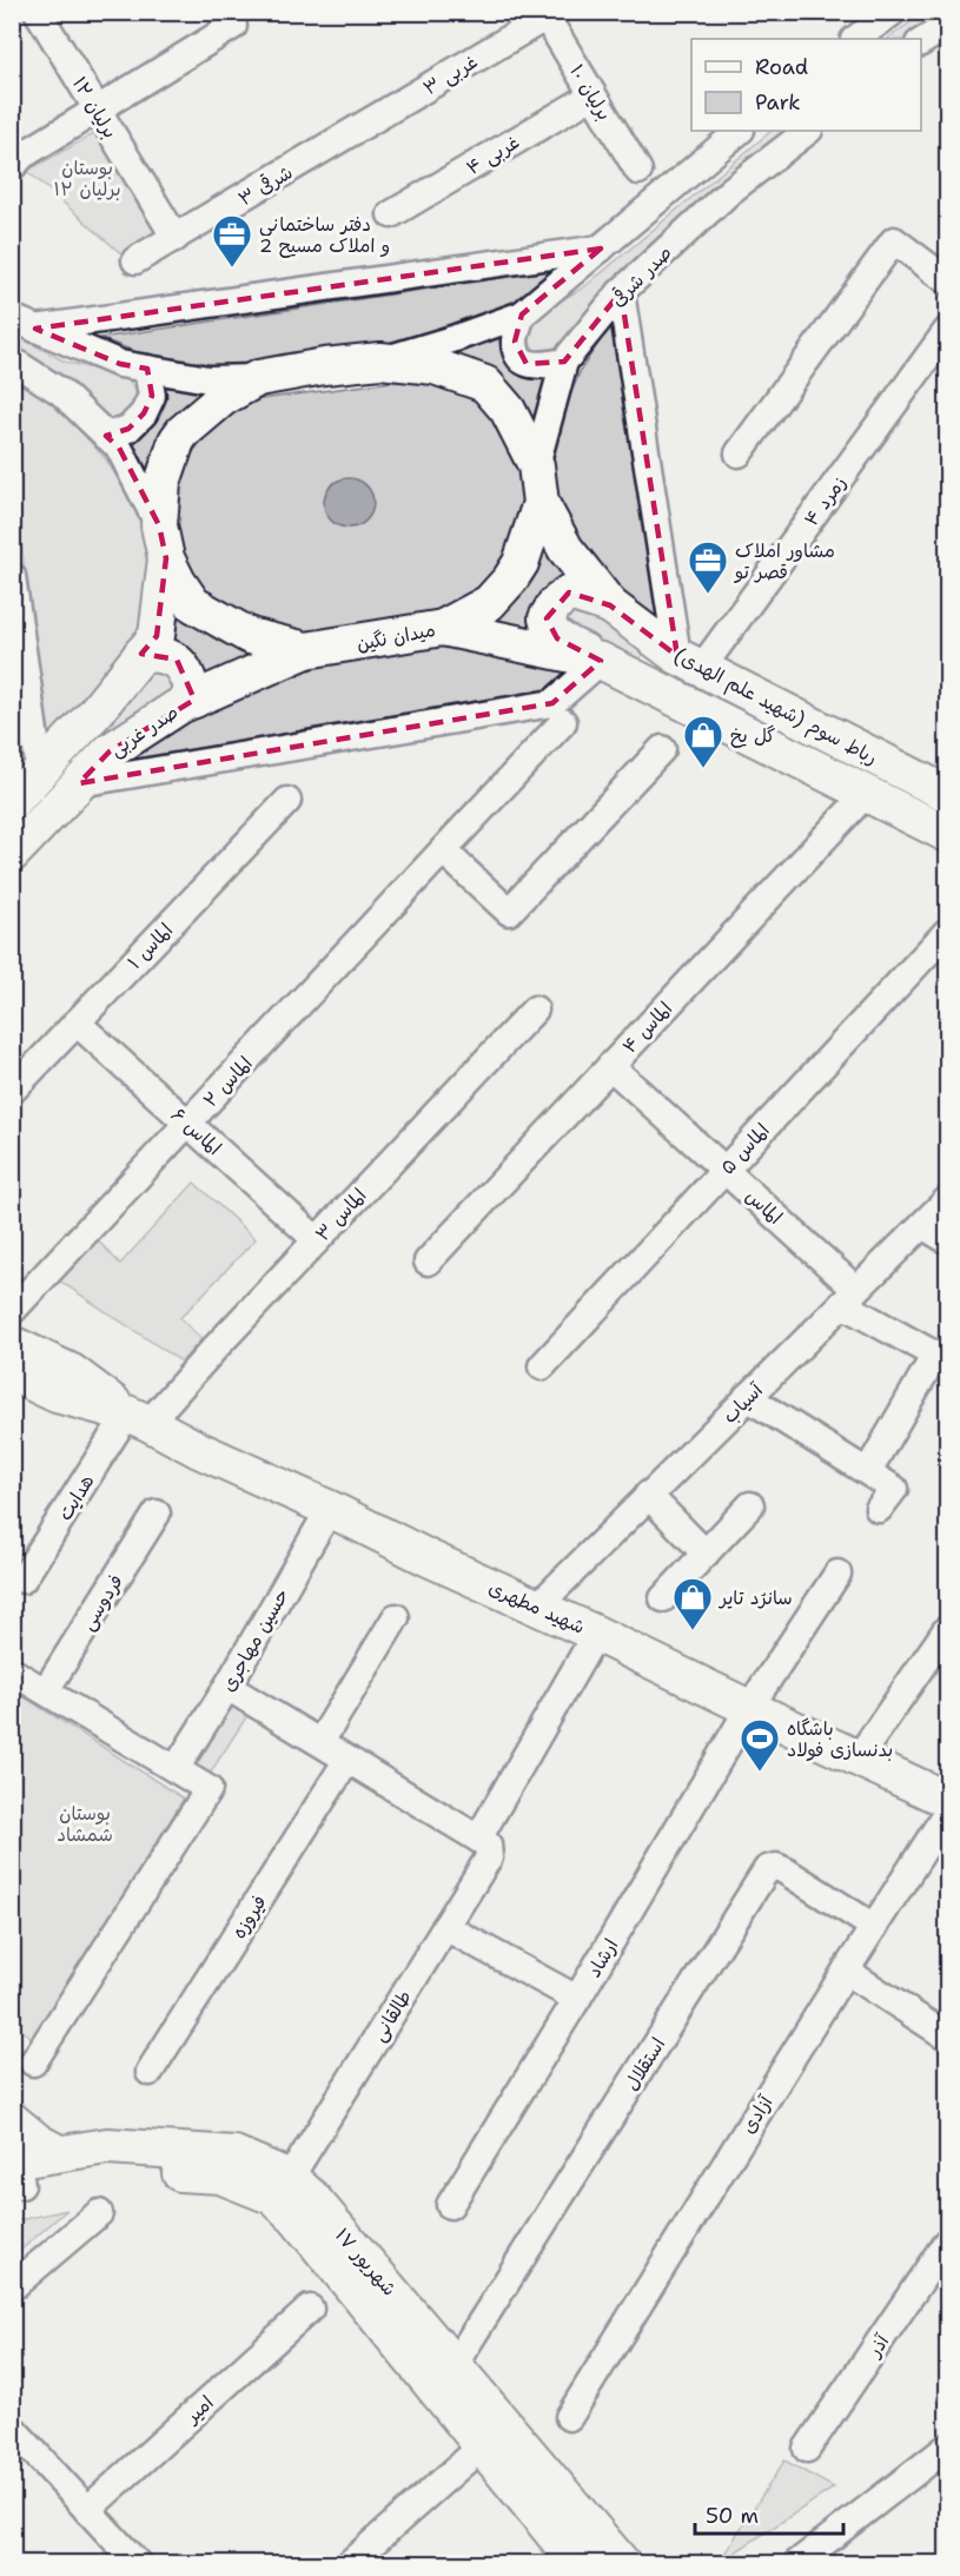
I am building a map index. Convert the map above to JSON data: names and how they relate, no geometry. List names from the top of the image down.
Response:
{
  "streets": {
    "main road": [
      "میدان نگین",
      "رباط سوم (شهید علم الهدی)",
      "صدر غربی",
      "شهید مطهری",
      "۱۷ شهریور"
    ],
    "street": [
      "۳ غربی",
      "برلیان ۱۰",
      "برلیان ۱۲",
      "۴ غربی",
      "۳ شرقی",
      "صدر شرقی",
      "زمرد ۴",
      "الماس ۱",
      "الماس ۴",
      "الماس ۲",
      "الماس ۶",
      "الماس ۵",
      "الماس",
      "الماس ۳",
      "آسیاب",
      "هدایت",
      "فردوسی",
      "حسین مهاجری",
      "فیروزه",
      "ارشاد",
      "طالقانی",
      "استقلال",
      "آزادی",
      "آذر",
      "امیر"
    ]
  },
  "crossings": [
    ["۳ غربی", "برلیان ۱۰"],
    ["۳ غربی", "۳ شرقی"],
    ["برلیان ۱۰", "۴ غربی"],
    ["برلیان ۱۲", "۳ شرقی"],
    ["صدر شرقی", "میدان نگین"],
    ["زمرد ۴", "رباط سوم (شهید علم الهدی)"],
    ["میدان نگین", "رباط سوم (شهید علم الهدی)"],
    ["میدان نگین", "صدر غربی"],
    ["رباط سوم (شهید علم الهدی)", "الماس ۴"],
    ["الماس ۱", "الماس ۶"],
    ["الماس ۴", "الماس"],
    ["الماس ۲", "الماس ۶"],
    ["الماس ۶", "الماس ۳"],
    ["الماس ۵", "الماس"],
    ["الماس", "آسیاب"],
    ["الماس ۳", "هدایت"],
    ["الماس ۳", "شهید مطهری"],
    ["آسیاب", "شهید مطهری"],
    ["هدایت", "شهید مطهری"],
    ["شهید مطهری", "حسین مهاجری"],
    ["شهید مطهری", "ارشاد"],
    ["شهید مطهری", "طالقانی"],
    ["طالقانی", "۱۷ شهریور"],
    ["استقلال", "آزادی"],
    ["استقلال", "۱۷ شهریور"]
  ],
  "parks": ["بوستان برلیان ۱۲", "بوستان شمشاد"],
  "places": {
    "office": ["دفتر ساختمانی و املاک مسیح 2", "مشاور املاک قصر تو"],
    "shop": ["گل یخ", "سانرُد تایر"],
    "sports": ["باشگاه بدنسازی فولاد"]
  },
  "legend": ["Road", "Park"],
  "scale_bar": "50 m"
}
